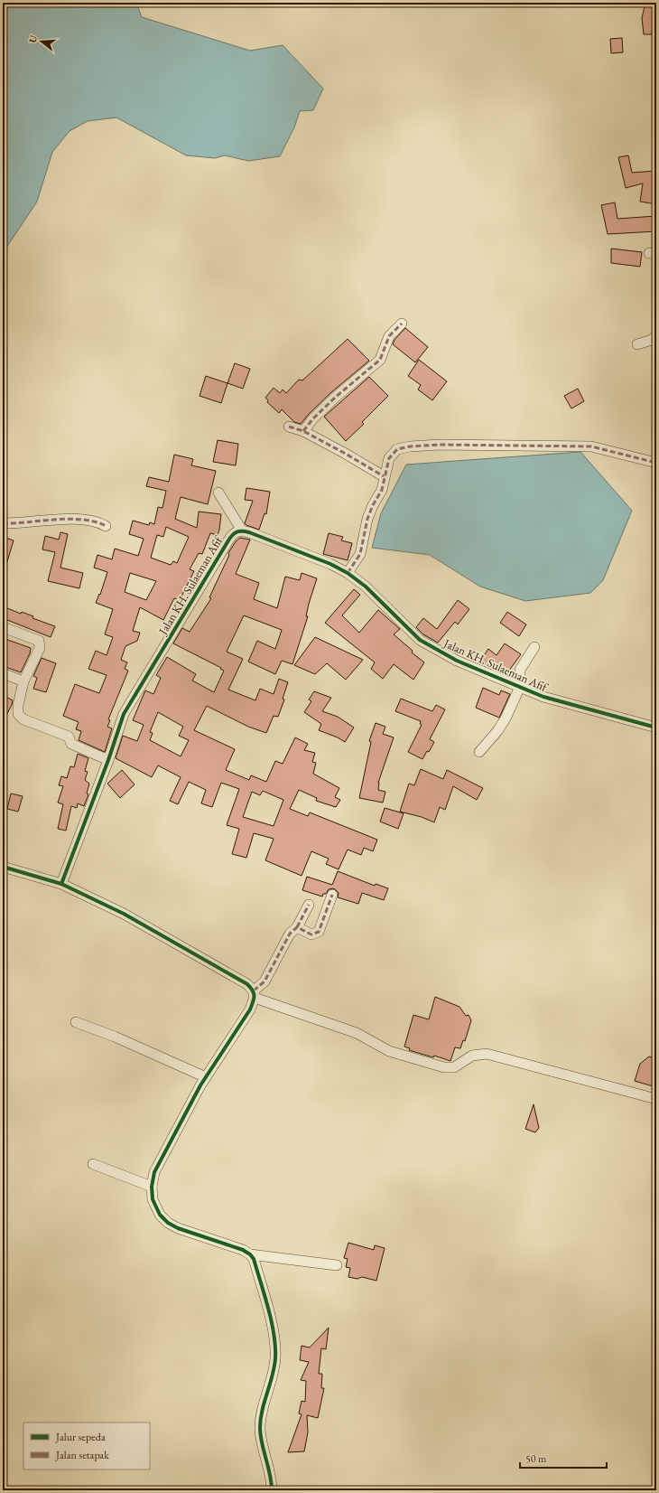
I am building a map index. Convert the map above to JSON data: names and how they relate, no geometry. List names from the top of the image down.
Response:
{
  "streets": {
    "street": ["Jalan KH. Sulaeman Afif"]
  },
  "legend": ["Jalur sepeda", "Jalan setapak"],
  "scale_bar": "50 m",
  "north": "left"
}
